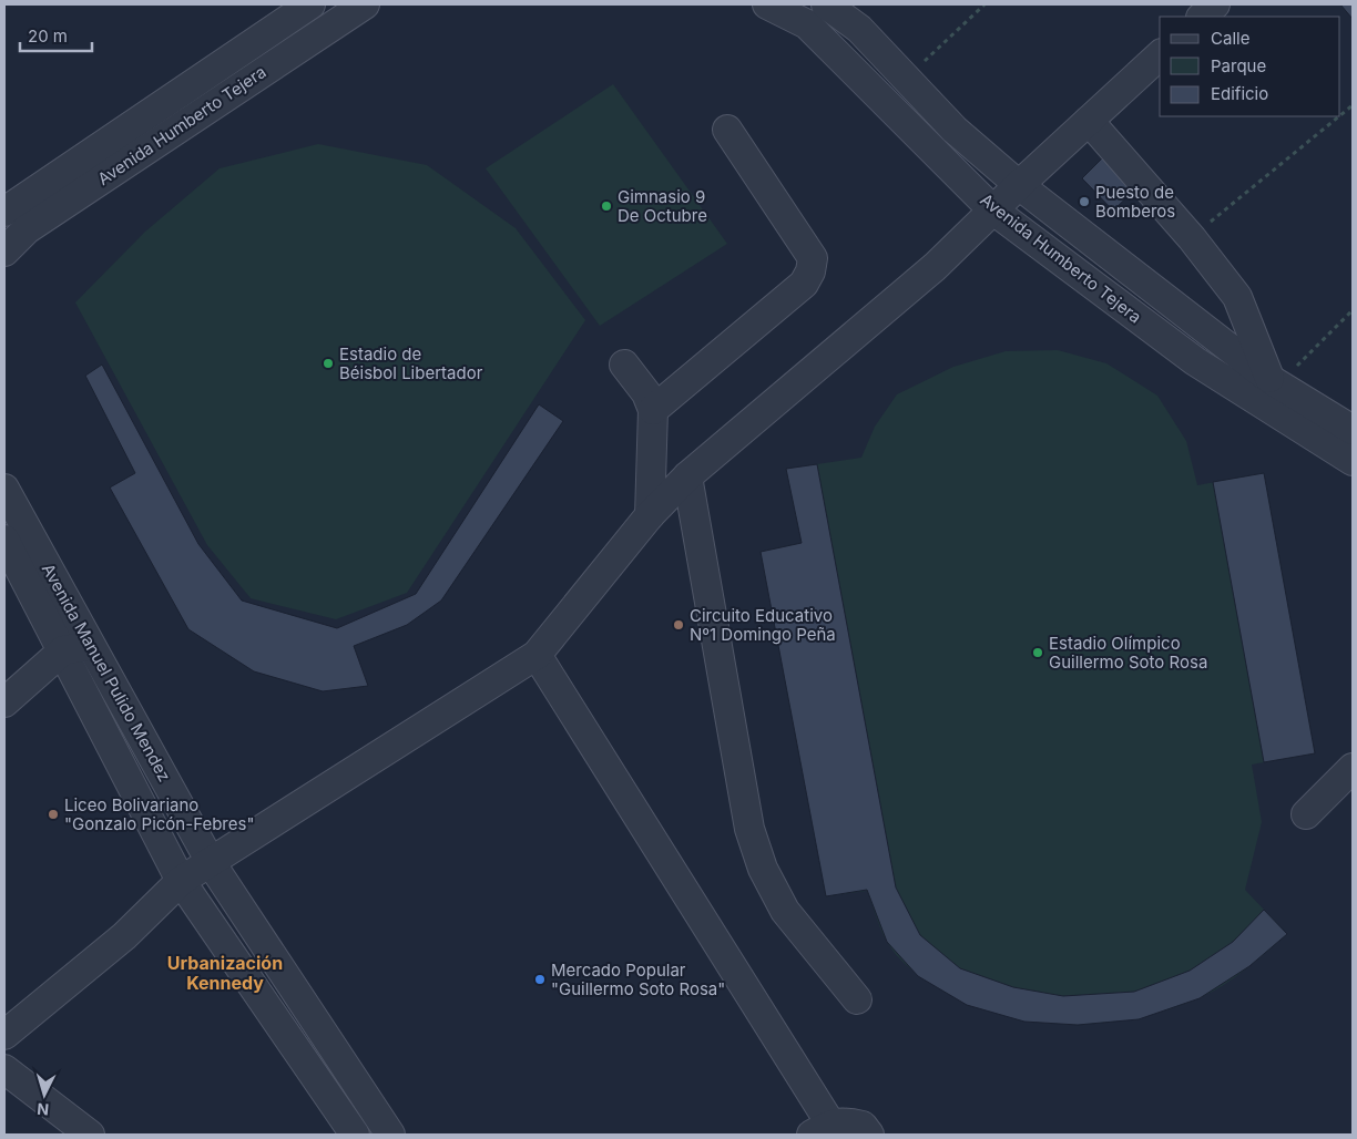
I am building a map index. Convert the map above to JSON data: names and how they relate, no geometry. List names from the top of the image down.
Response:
{
  "streets": {
    "street": ["Avenida Humberto Tejera", "Avenida Manuel Pulido Mendez"]
  },
  "districts": ["Urbanización Kennedy"],
  "places": [
    "Puesto de Bomberos",
    "Gimnasio 9 De Octubre",
    "Estadio de Béisbol Libertador",
    "Circuito Educativo Nº1 Domingo Peña",
    "Estadio Olímpico Guillermo Soto Rosa",
    "Liceo Bolivariano \"Gonzalo Picón-Febres\"",
    "Mercado Popular \"Guillermo Soto Rosa\""
  ],
  "legend": ["Calle", "Parque", "Edificio"],
  "scale_bar": "20 m",
  "north": "bottom"
}
